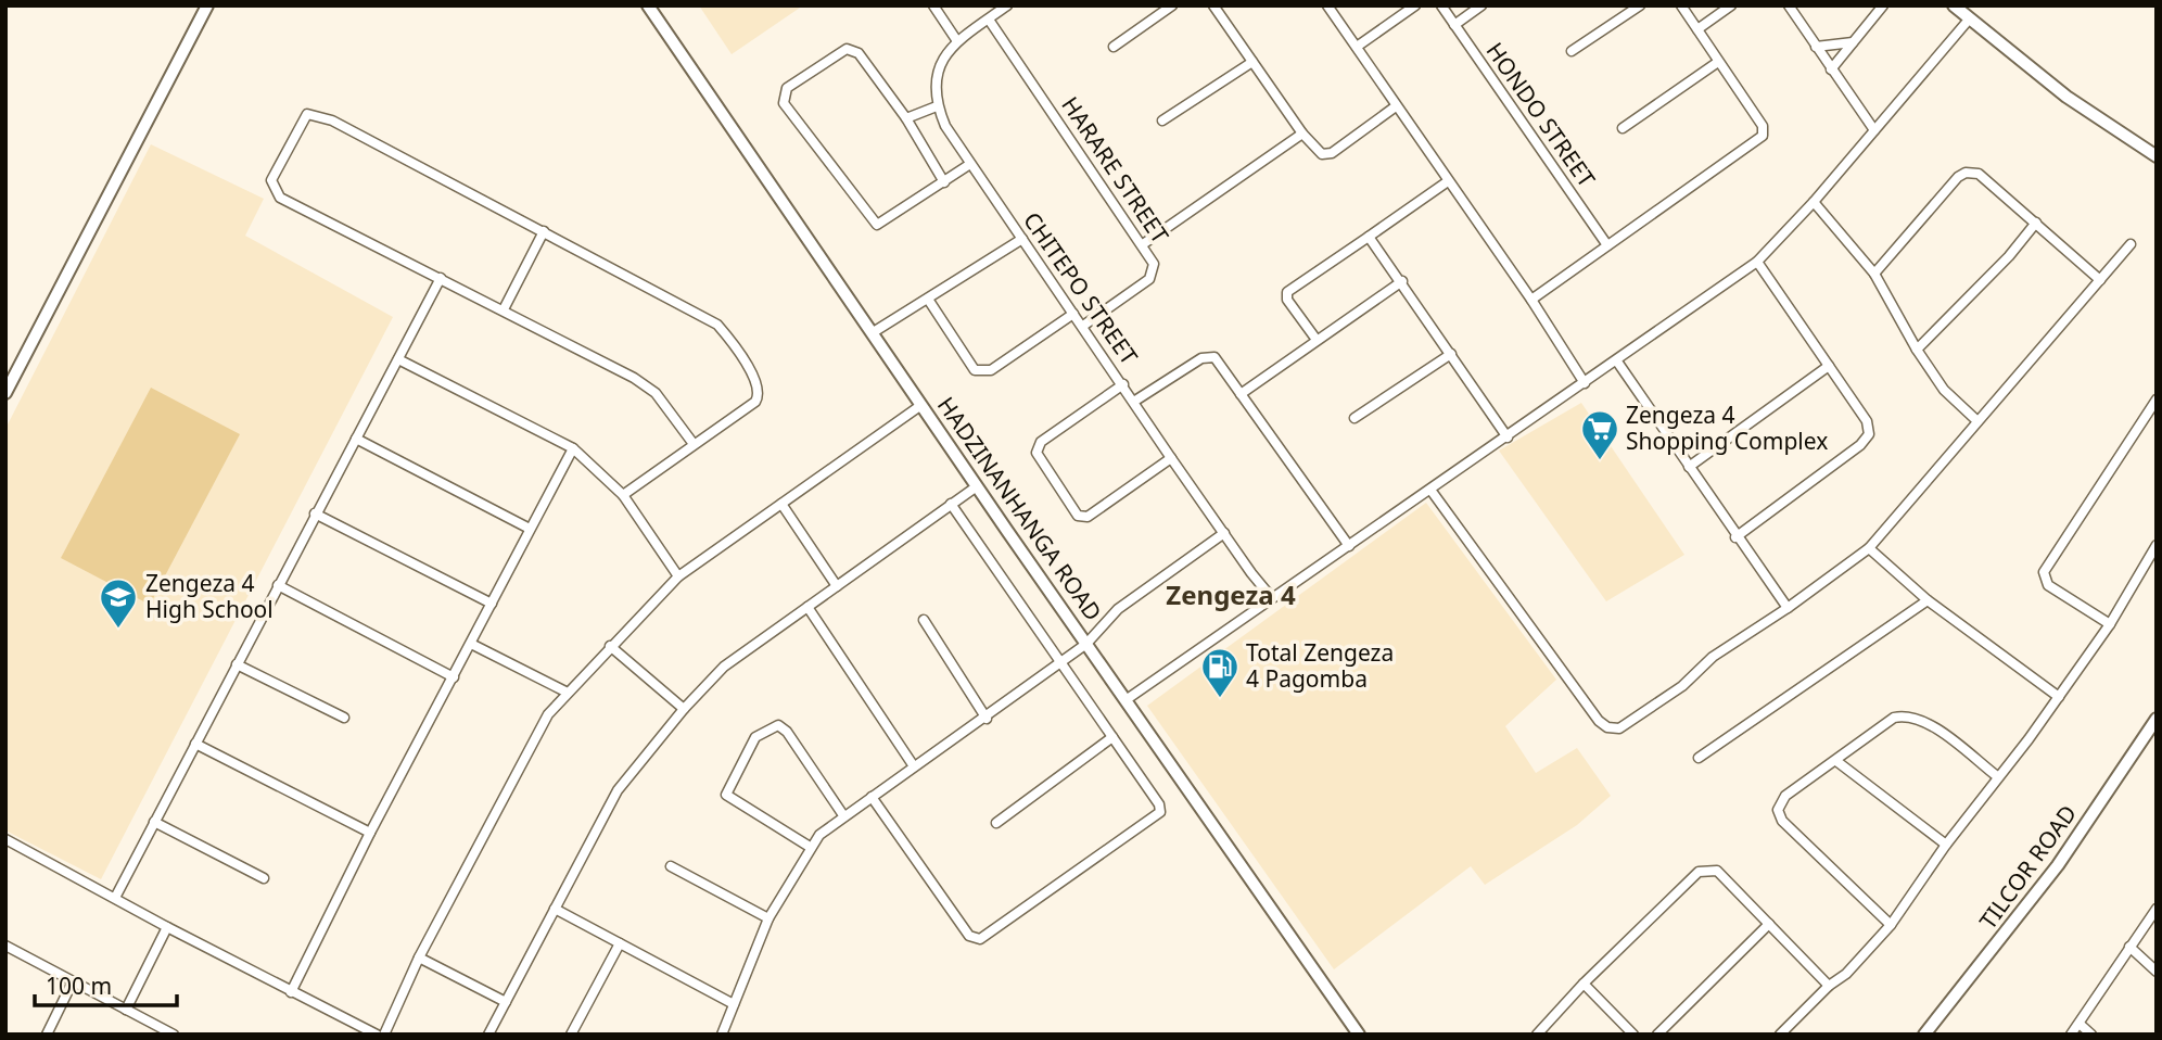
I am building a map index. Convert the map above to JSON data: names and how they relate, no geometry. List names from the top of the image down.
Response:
{
  "streets": {
    "street": [
      "HONDO STREET",
      "HARARE STREET",
      "CHITEPO STREET",
      "HADZINANHANGA ROAD",
      "TILCOR ROAD"
    ]
  },
  "crossings": [
    ["HARARE STREET", "CHITEPO STREET"]
  ],
  "districts": ["Zengeza 4"],
  "places": {
    "supermarket": ["Zengeza 4 Shopping Complex"],
    "school or university": ["Zengeza 4 High School"],
    "fuel station": ["Total Zengeza 4 Pagomba"]
  },
  "scale_bar": "100 m"
}
